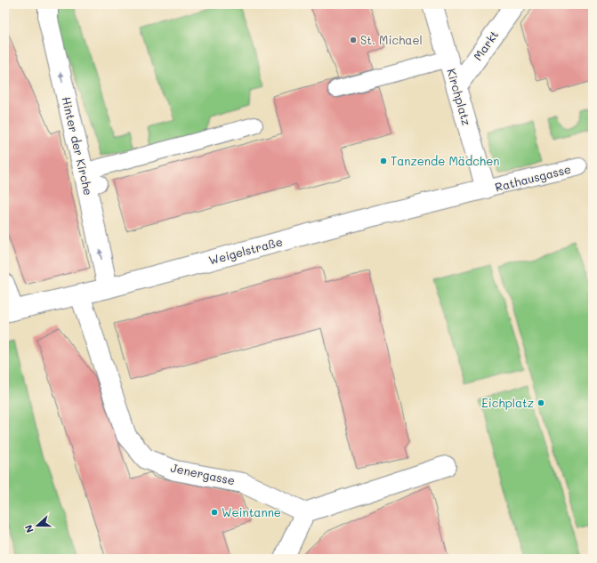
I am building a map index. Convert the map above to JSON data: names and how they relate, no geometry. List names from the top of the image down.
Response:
{
  "streets": {
    "street": [
      "Markt",
      "Kirchplatz",
      "Hinter der Kirche",
      "Weigelstraße",
      "Jenergasse"
    ],
    "lane": ["Rathausgasse"]
  },
  "crossings": [
    ["Markt", "Kirchplatz"],
    ["Kirchplatz", "Rathausgasse"],
    ["Kirchplatz", "Weigelstraße"],
    ["Hinter der Kirche", "Weigelstraße"],
    ["Rathausgasse", "Weigelstraße"],
    ["Weigelstraße", "Jenergasse"]
  ],
  "one_way": ["Hinter der Kirche"],
  "places": [
    "St. Michael",
    "Tanzende Mädchen",
    "Eichplatz",
    "Weintanne"
  ],
  "north": "left"
}
